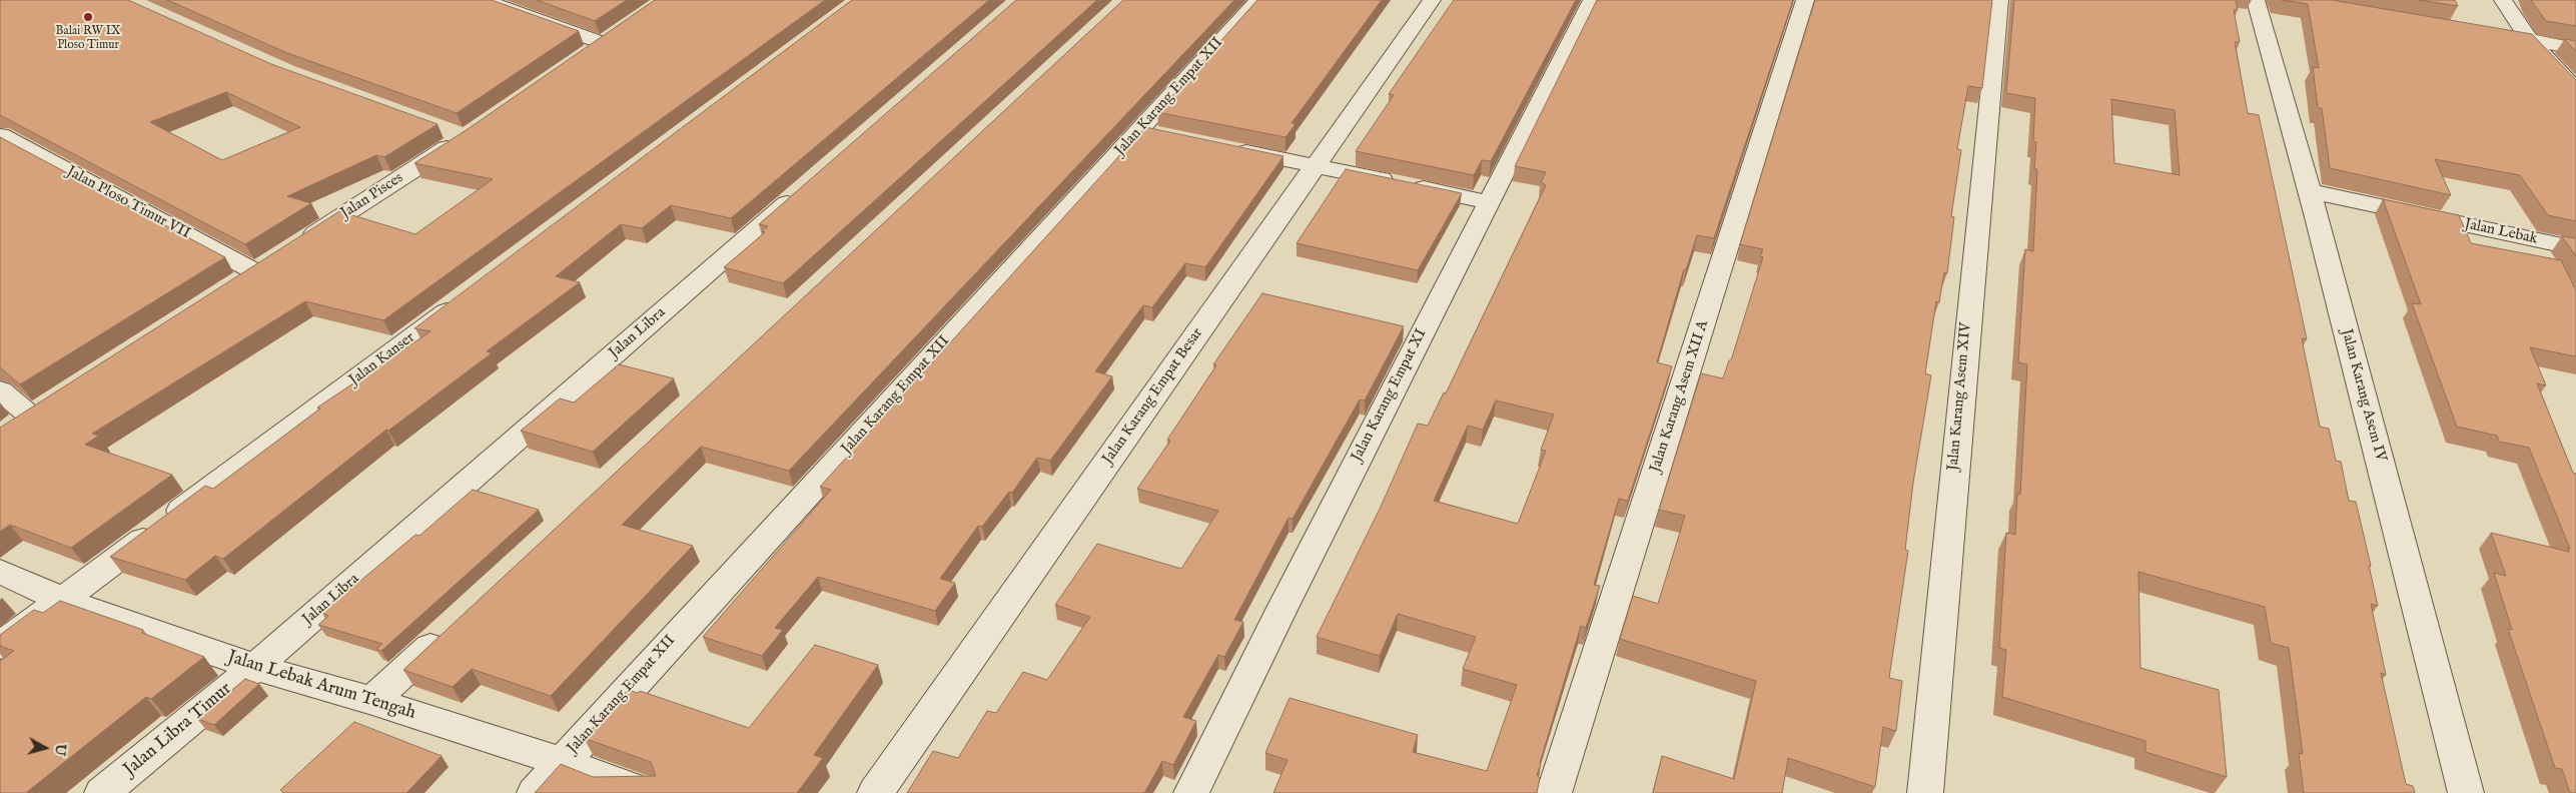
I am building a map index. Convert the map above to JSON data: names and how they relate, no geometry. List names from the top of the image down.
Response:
{
  "streets": {
    "street": [
      "Jalan Karang Empat XII",
      "Jalan Pisces",
      "Jalan Ploso Timur VII",
      "Jalan Lebak",
      "Jalan Libra",
      "Jalan Kanser",
      "Jalan Karang Empat XI",
      "Jalan Karang Asem IV",
      "Jalan Karang Empat Besar",
      "Jalan Karang Asem XII A",
      "Jalan Karang Asem XIV",
      "Jalan Lebak Arum Tengah",
      "Jalan Libra Timur"
    ]
  },
  "crossings": [
    ["Jalan Karang Empat XII", "Jalan Lebak Arum Tengah"],
    ["Jalan Lebak", "Jalan Karang Asem IV"],
    ["Jalan Libra", "Jalan Lebak Arum Tengah"],
    ["Jalan Libra", "Jalan Libra Timur"],
    ["Jalan Kanser", "Jalan Lebak Arum Tengah"],
    ["Jalan Lebak Arum Tengah", "Jalan Libra Timur"]
  ],
  "places": ["Balai RW IX Ploso Timur"],
  "north": "right"
}
